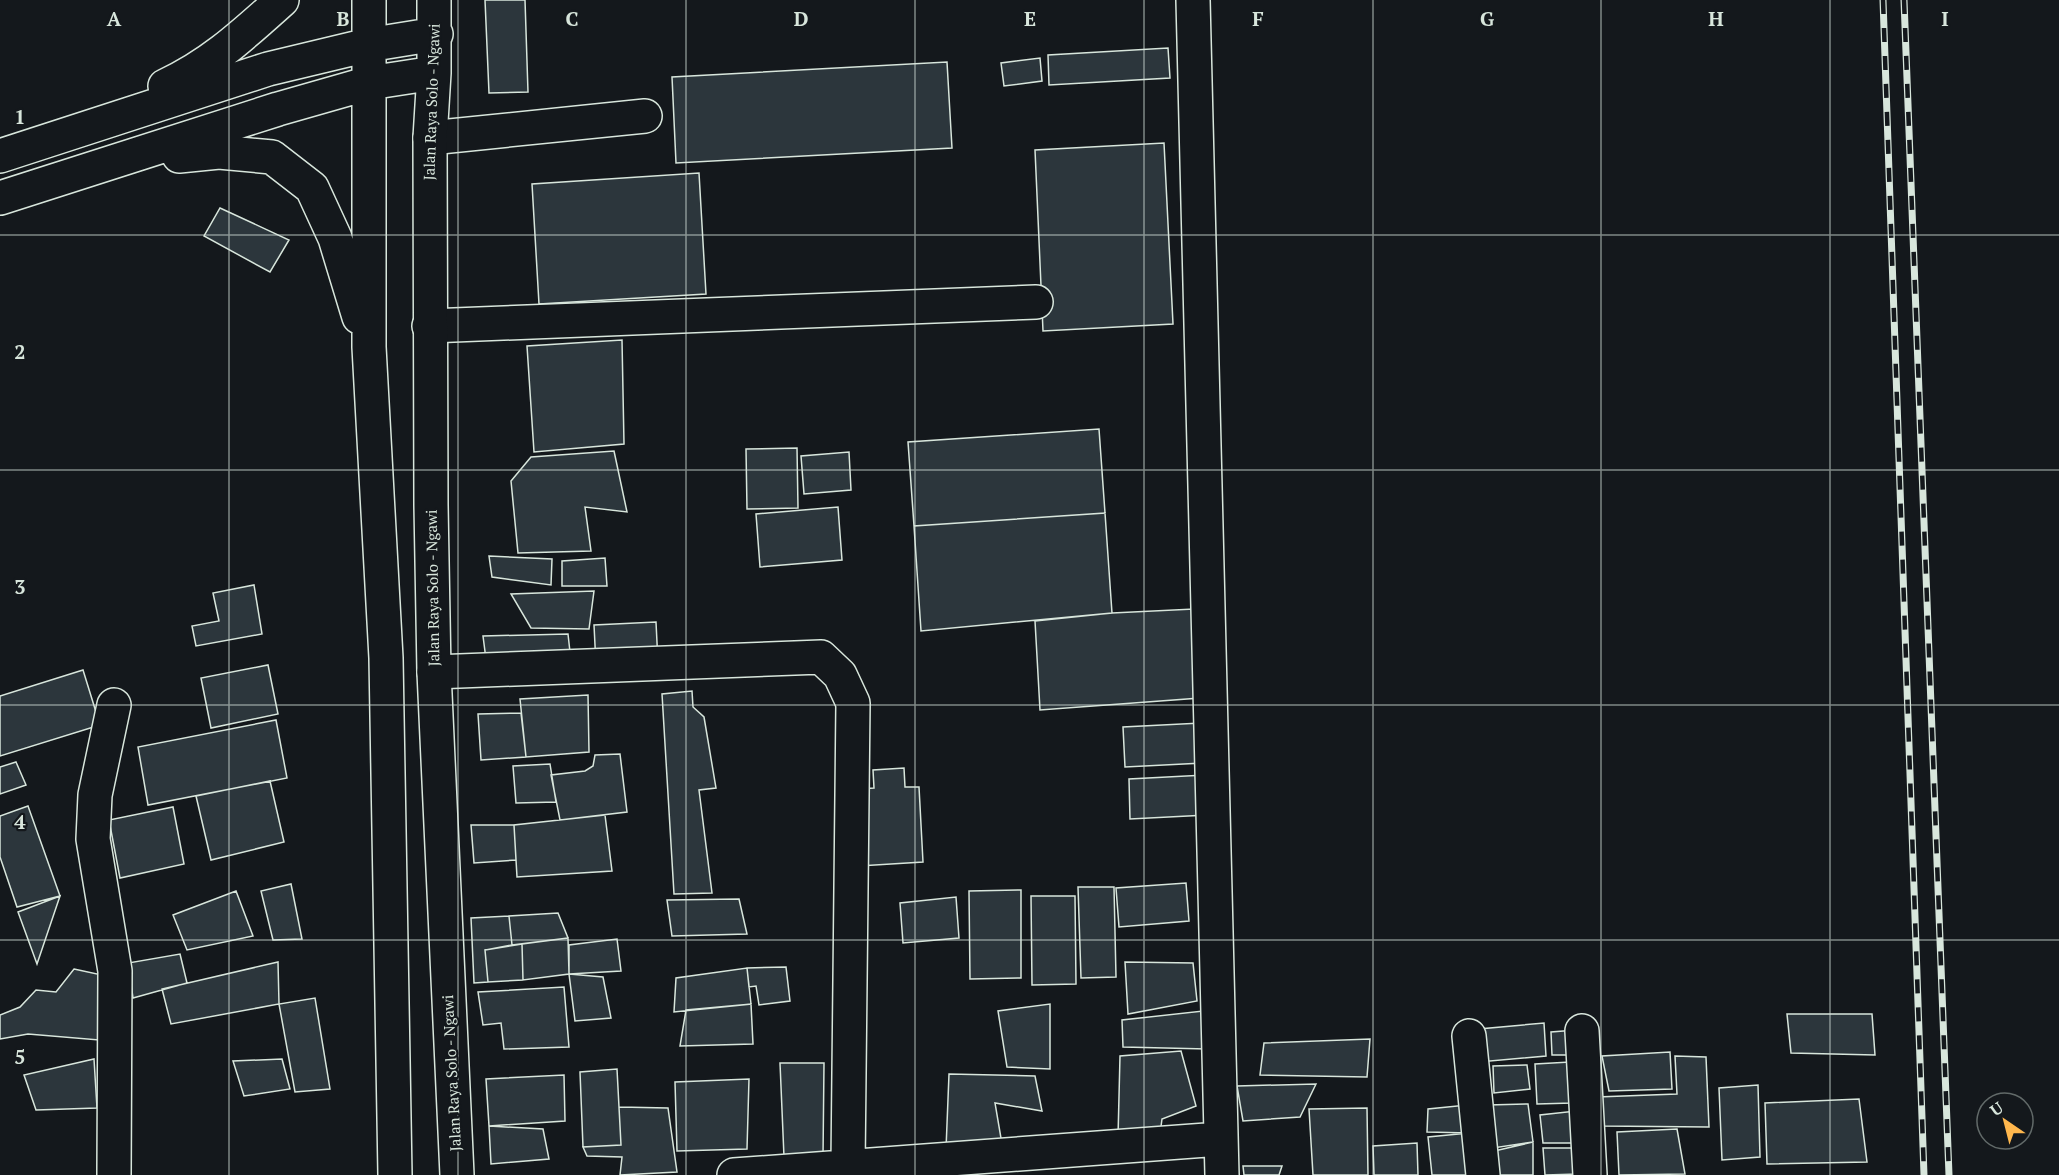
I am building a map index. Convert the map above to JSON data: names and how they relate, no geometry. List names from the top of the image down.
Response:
{
  "streets": {
    "main road": ["Jalan Raya Solo - Ngawi"]
  },
  "north": "top left",
  "grid": {
    "columns": [
      "A",
      "B",
      "C",
      "D",
      "E",
      "F",
      "G",
      "H",
      "I"
    ],
    "rows": [
      "1",
      "2",
      "3",
      "4",
      "5"
    ]
  }
}
